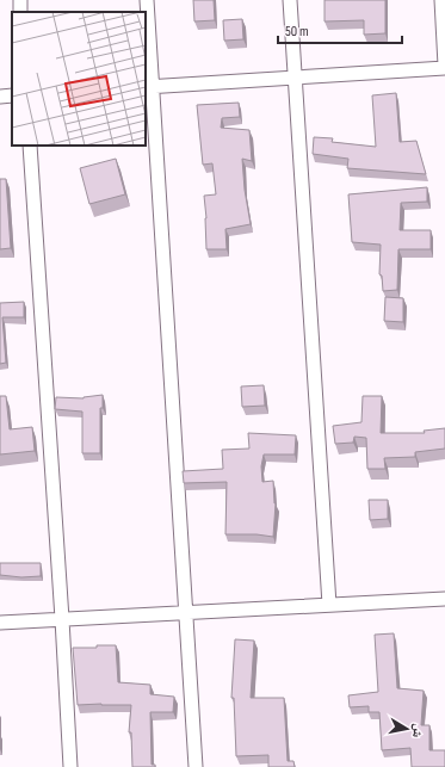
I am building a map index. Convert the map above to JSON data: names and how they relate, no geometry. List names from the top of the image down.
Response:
{
  "scale_bar": "50 m",
  "north": "right"
}
